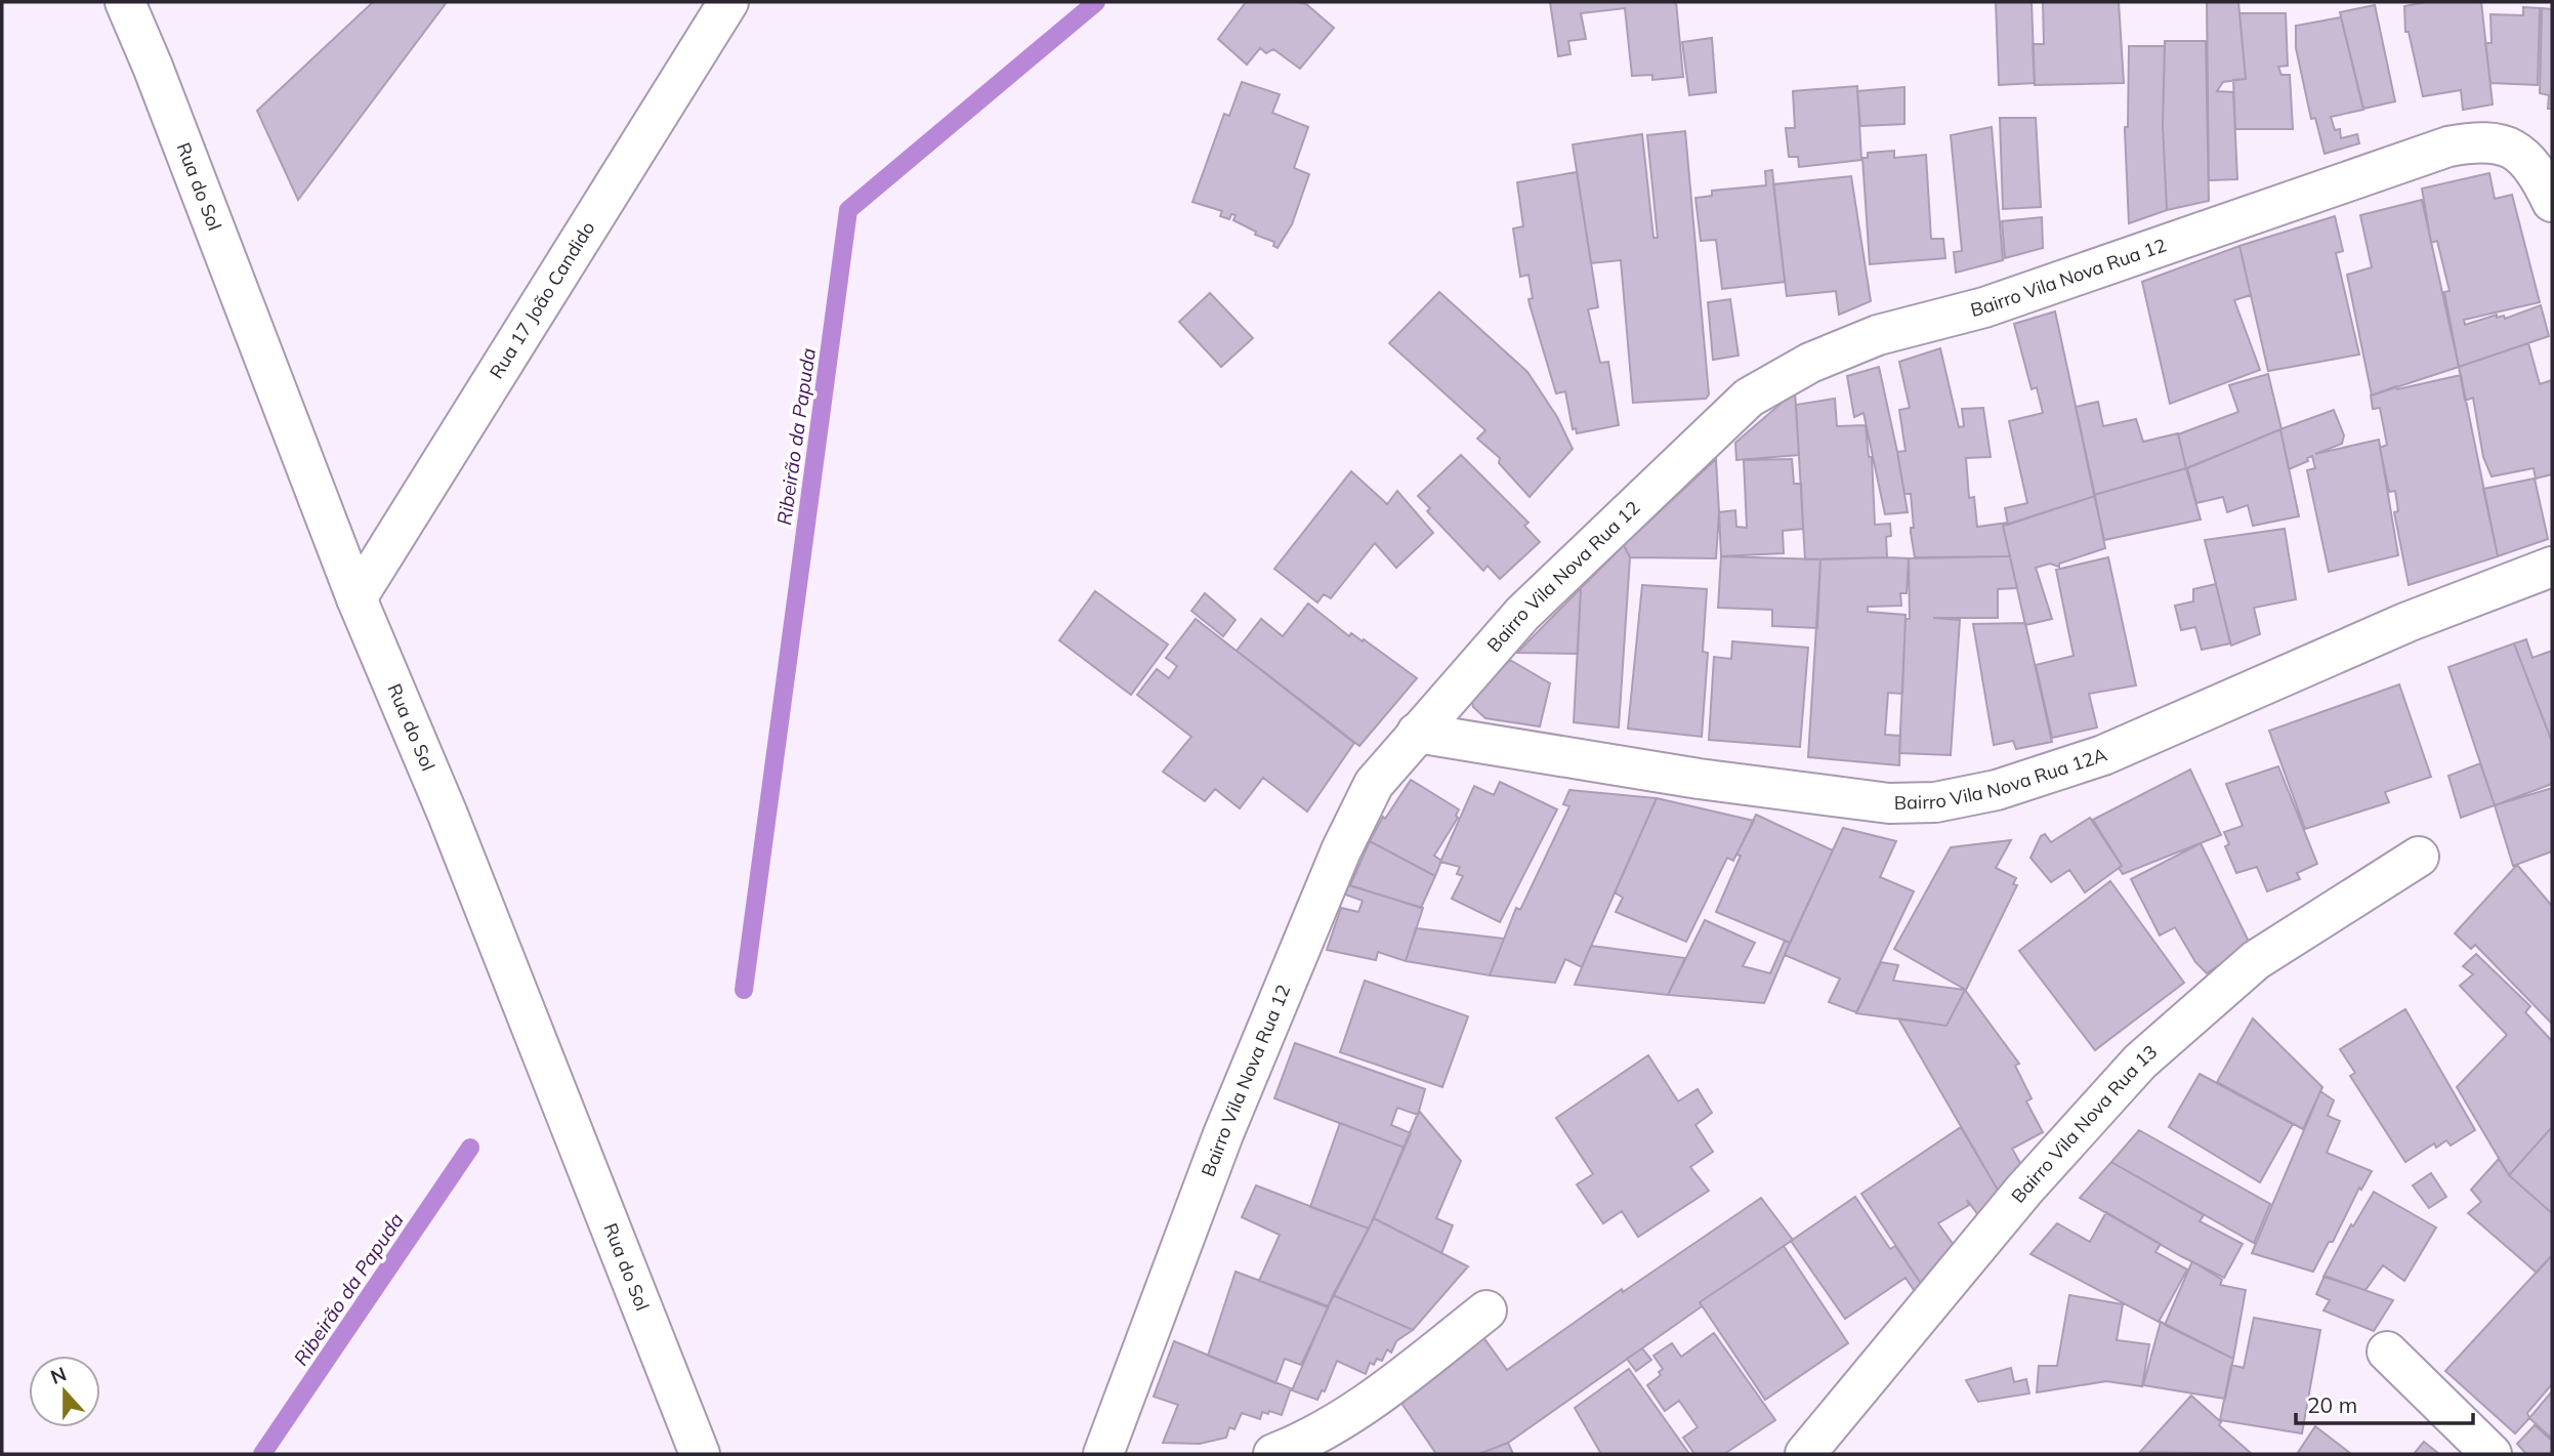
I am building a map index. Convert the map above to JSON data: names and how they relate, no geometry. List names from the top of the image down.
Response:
{
  "streets": {
    "street": [
      "Rua do Sol",
      "Bairro Vila Nova Rua 12",
      "Rua 17 João Candido",
      "Bairro Vila Nova Rua 12A",
      "Bairro Vila Nova Rua 13"
    ]
  },
  "crossings": [
    ["Rua do Sol", "Rua 17 João Candido"],
    ["Bairro Vila Nova Rua 12", "Bairro Vila Nova Rua 12A"]
  ],
  "water": ["Ribeirão da Papuda"],
  "scale_bar": "20 m",
  "north": "top"
}
